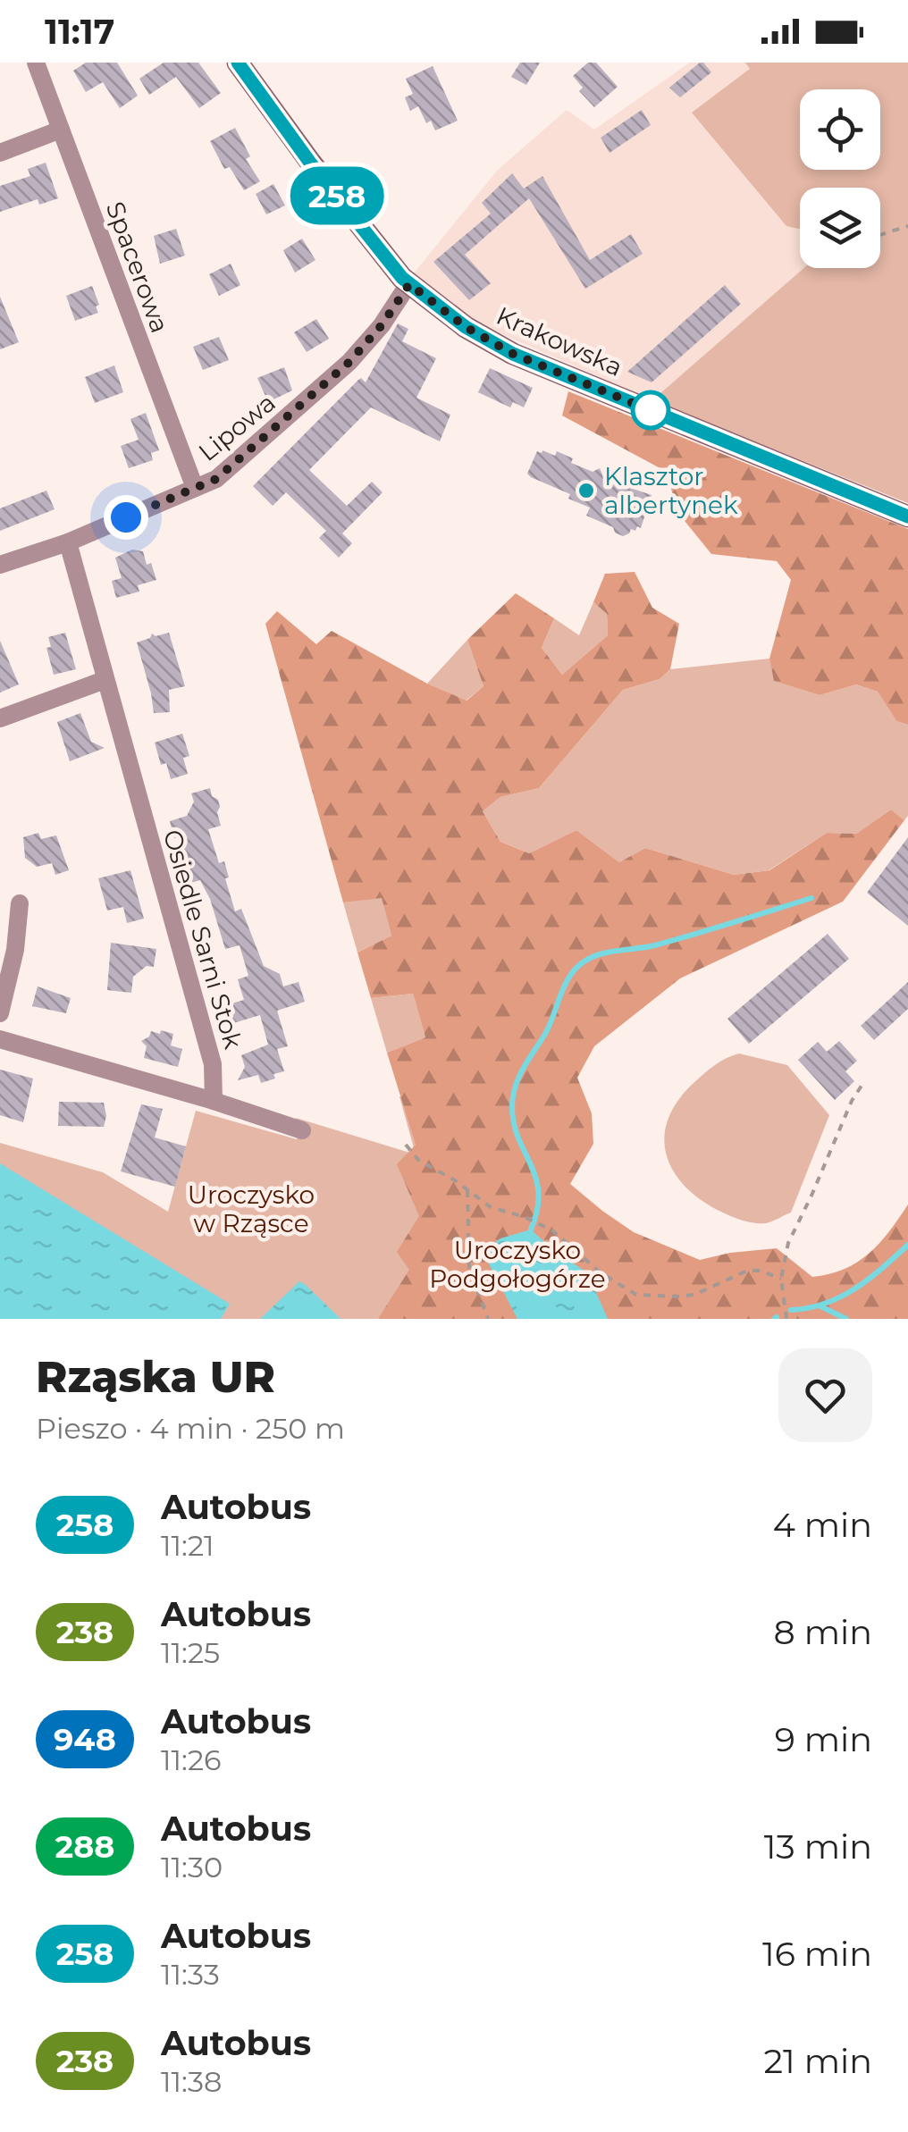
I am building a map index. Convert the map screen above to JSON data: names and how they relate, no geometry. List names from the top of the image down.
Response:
{
  "streets": {
    "street": [
      "Spacerowa",
      "Krakowska",
      "Lipowa",
      "Osiedle Sarni Stok"
    ]
  },
  "crossings": [
    ["Spacerowa", "Lipowa"],
    ["Krakowska", "Lipowa"],
    ["Lipowa", "Osiedle Sarni Stok"]
  ],
  "parks": ["Uroczysko w Rząsce", "Uroczysko Podgołogórze"],
  "places": ["Klasztor albertynek"],
  "lines": ["bus line 258"],
  "page": {
    "status": "11:17",
    "on_map": "258",
    "heading": ["Rząska UR", "Pieszo · 4 min · 250 m"],
    "list": [
      {
        "mark": "258",
        "name": "Autobus",
        "note": "11:21",
        "value": "4 min"
      },
      {
        "mark": "238",
        "name": "Autobus",
        "note": "11:25",
        "value": "8 min"
      },
      {
        "mark": "948",
        "name": "Autobus",
        "note": "11:26",
        "value": "9 min"
      },
      {
        "mark": "288",
        "name": "Autobus",
        "note": "11:30",
        "value": "13 min"
      },
      {
        "mark": "258",
        "name": "Autobus",
        "note": "11:33",
        "value": "16 min"
      },
      {
        "mark": "238",
        "name": "Autobus",
        "note": "11:38",
        "value": "21 min"
      }
    ]
  }
}
